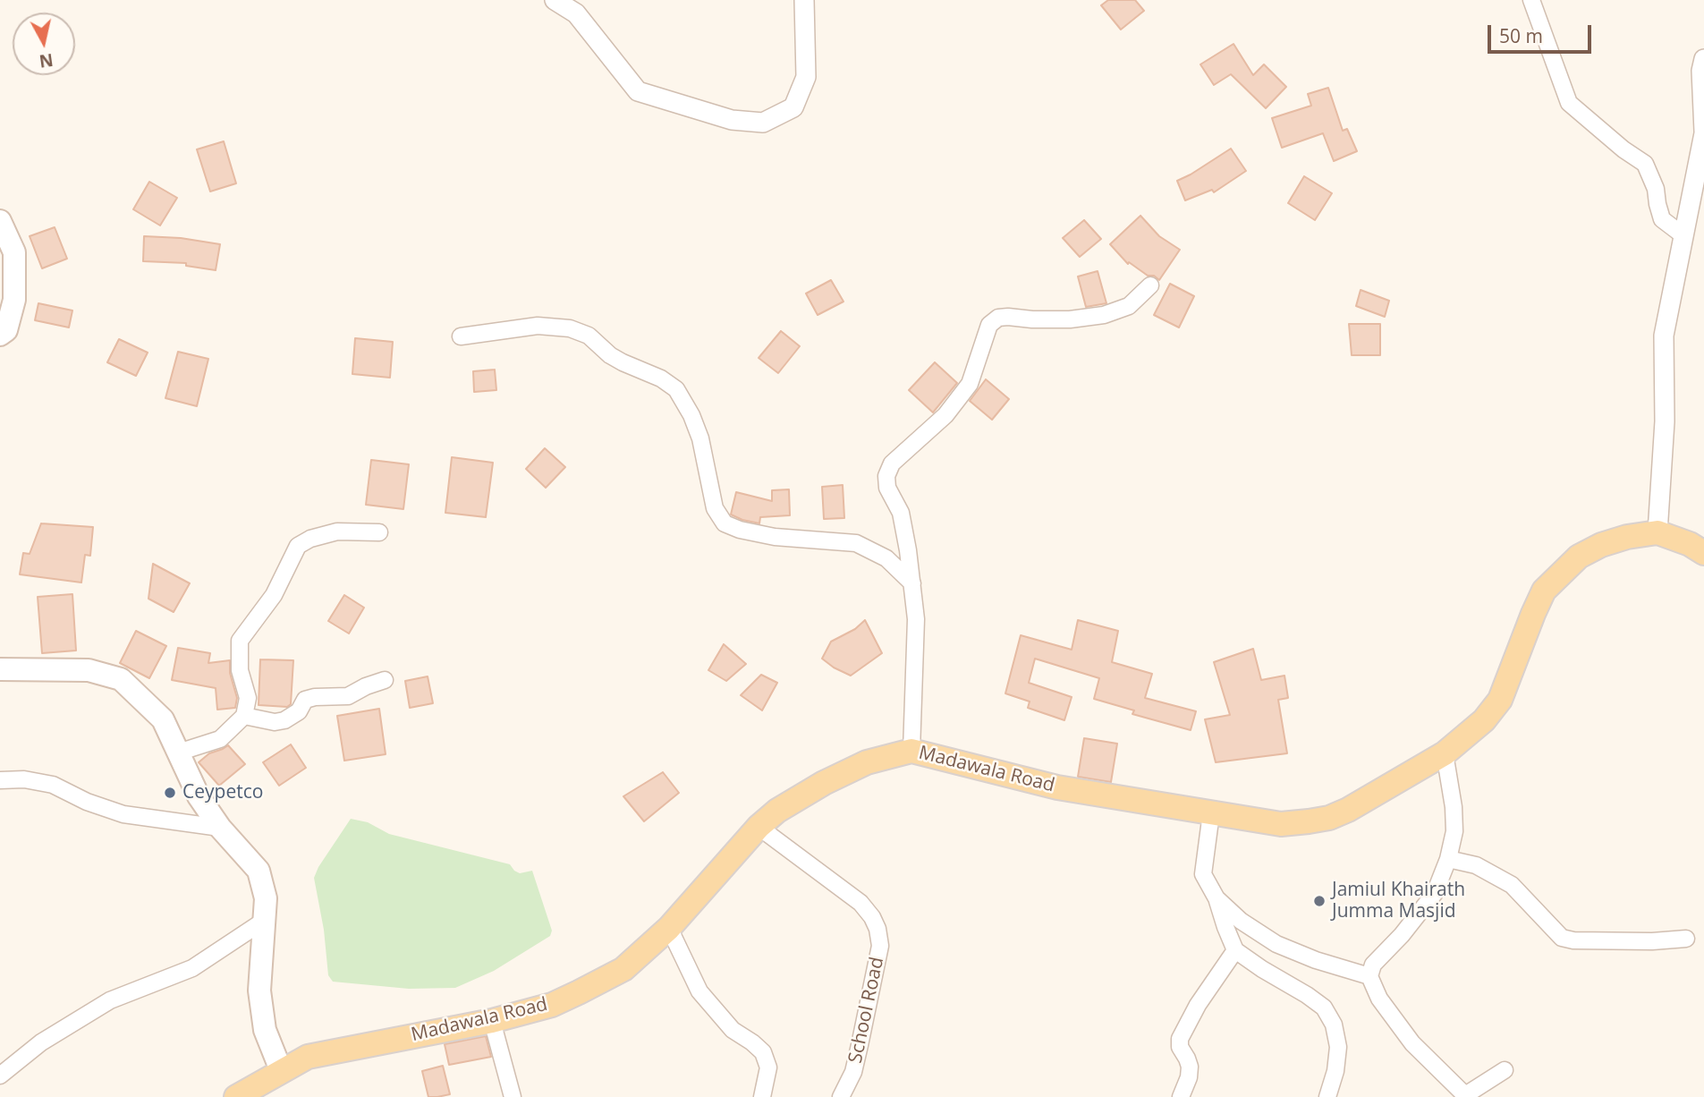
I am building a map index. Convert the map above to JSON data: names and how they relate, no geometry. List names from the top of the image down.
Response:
{
  "streets": {
    "main road": ["Madawala Road"],
    "street": ["School Road"]
  },
  "crossings": [
    ["Madawala Road", "School Road"]
  ],
  "places": ["Ceypetco", "Jamiul Khairath Jumma Masjid"],
  "scale_bar": "50 m",
  "north": "bottom"
}
